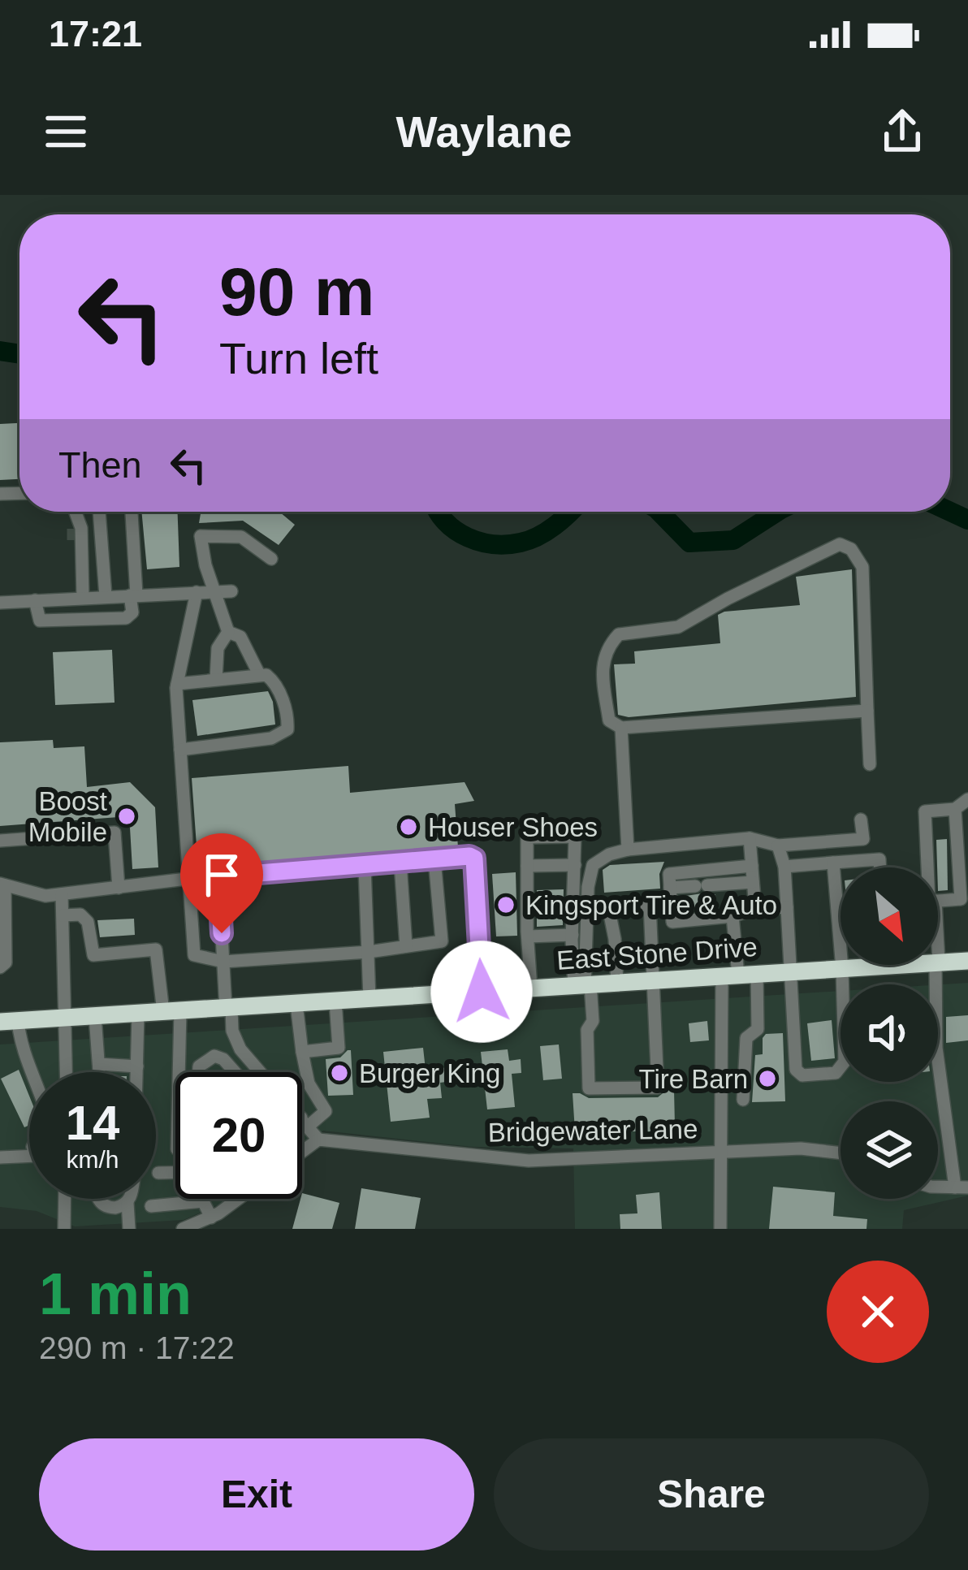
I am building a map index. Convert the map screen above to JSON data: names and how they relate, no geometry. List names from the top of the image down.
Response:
{
  "streets": {
    "highway": ["East Stone Drive"],
    "street": ["Bridgewater Lane"]
  },
  "places": [
    "Boost Mobile",
    "Houser Shoes",
    "Kingsport Tire & Auto",
    "Burger King",
    "Tire Barn"
  ],
  "north": "bottom right",
  "page": {
    "status": "17:21",
    "header": "Waylane",
    "turn": ["90 m", "Turn left"],
    "then": "Then",
    "speed": "14 km/h",
    "limit": "20",
    "heading": ["1 min", "290 m · 17:22"],
    "buttons": ["Exit", "Share"]
  }
}
